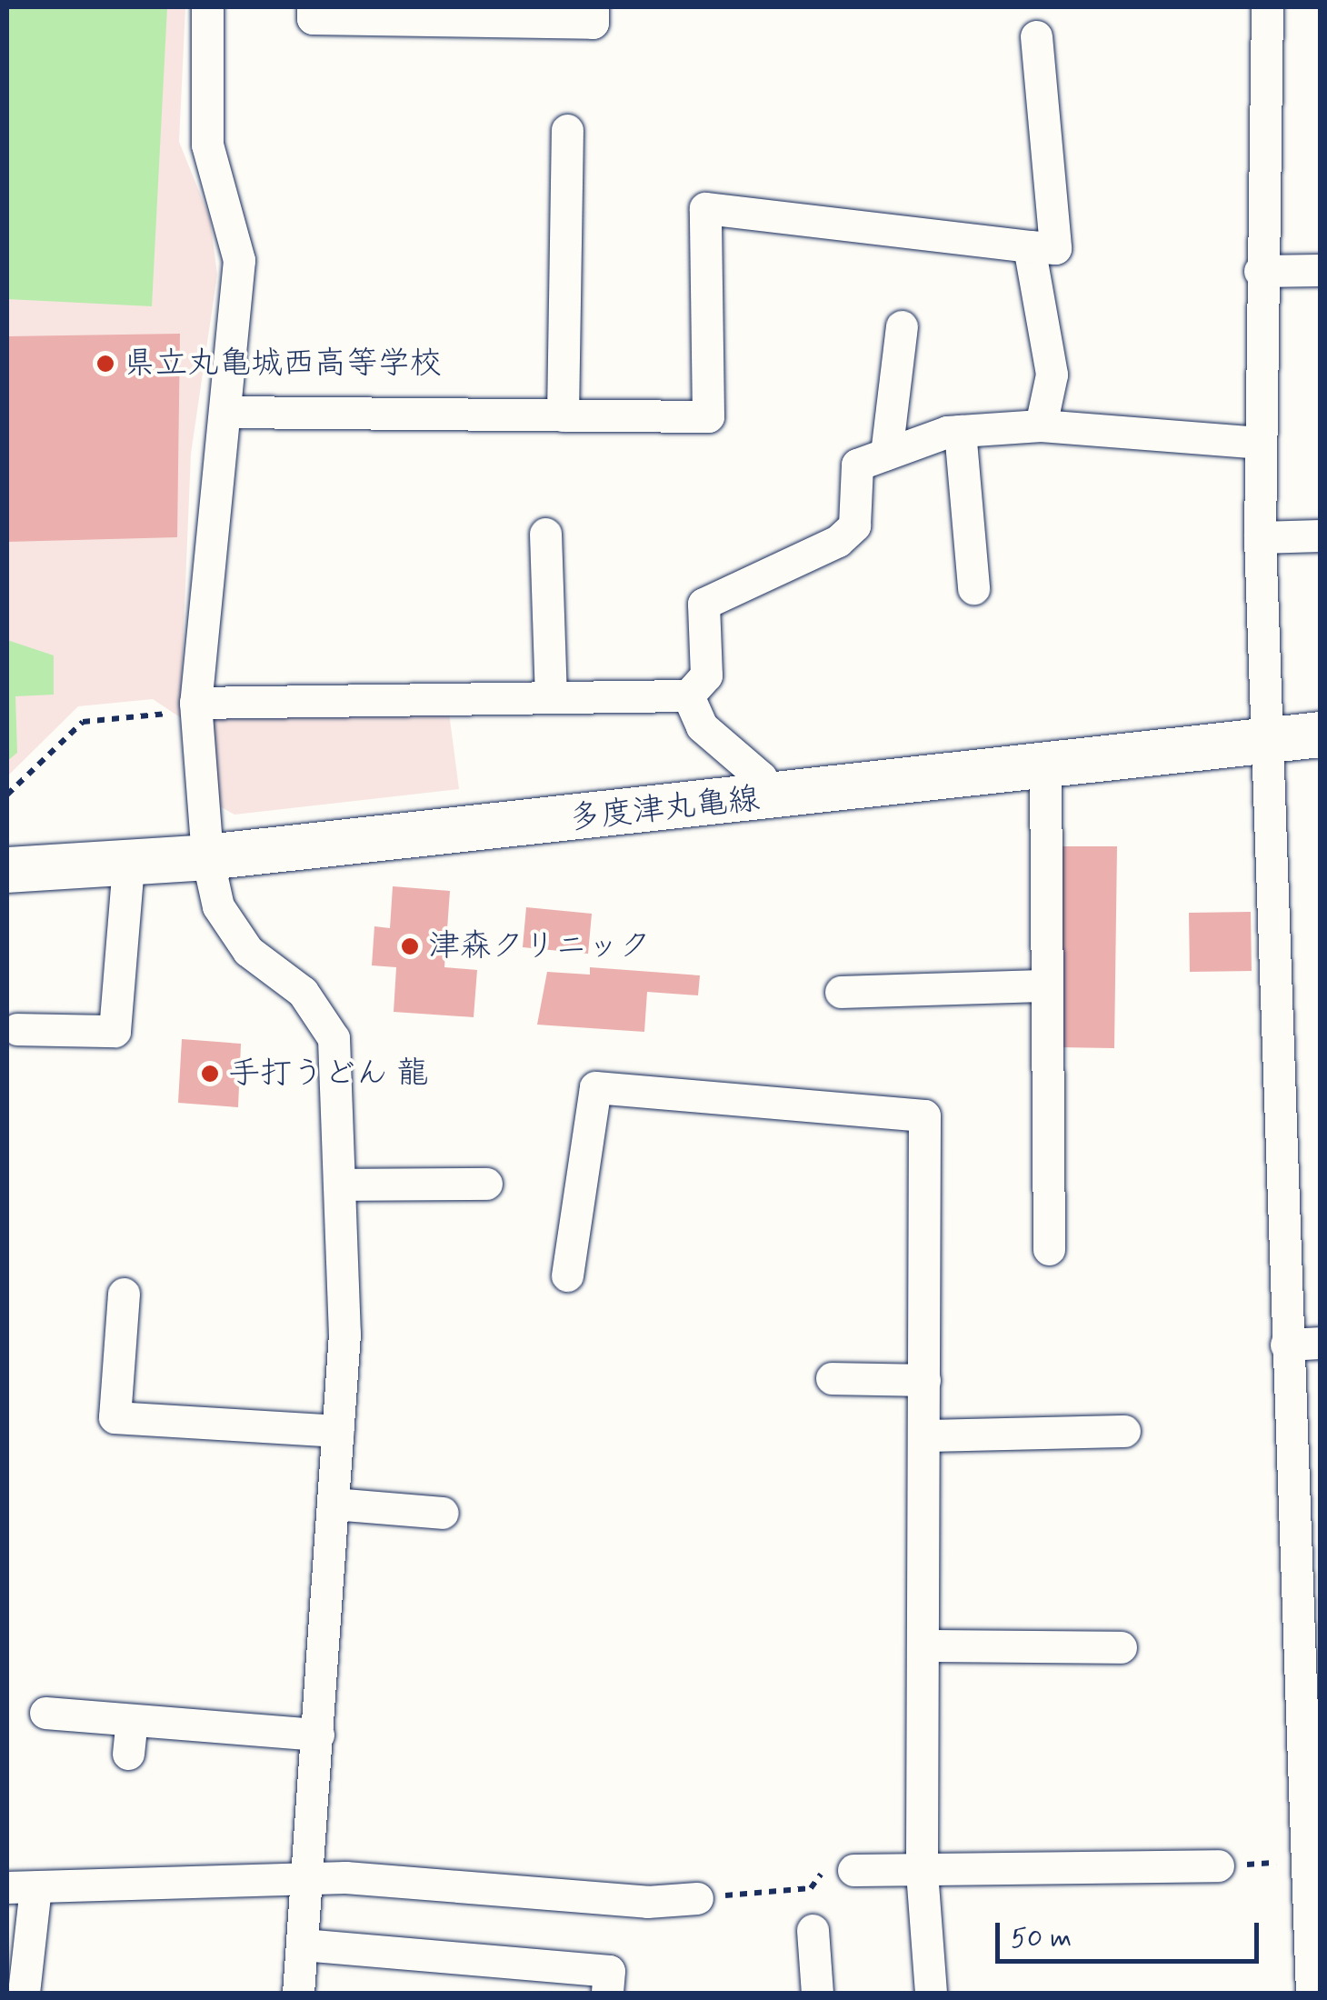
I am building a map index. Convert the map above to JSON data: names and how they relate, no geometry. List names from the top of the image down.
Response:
{
  "streets": {
    "main road": ["多度津丸亀線"]
  },
  "places": ["県立丸亀城西高等学校", "津森クリニック", "手打うどん 龍"],
  "scale_bar": "50 m"
}
